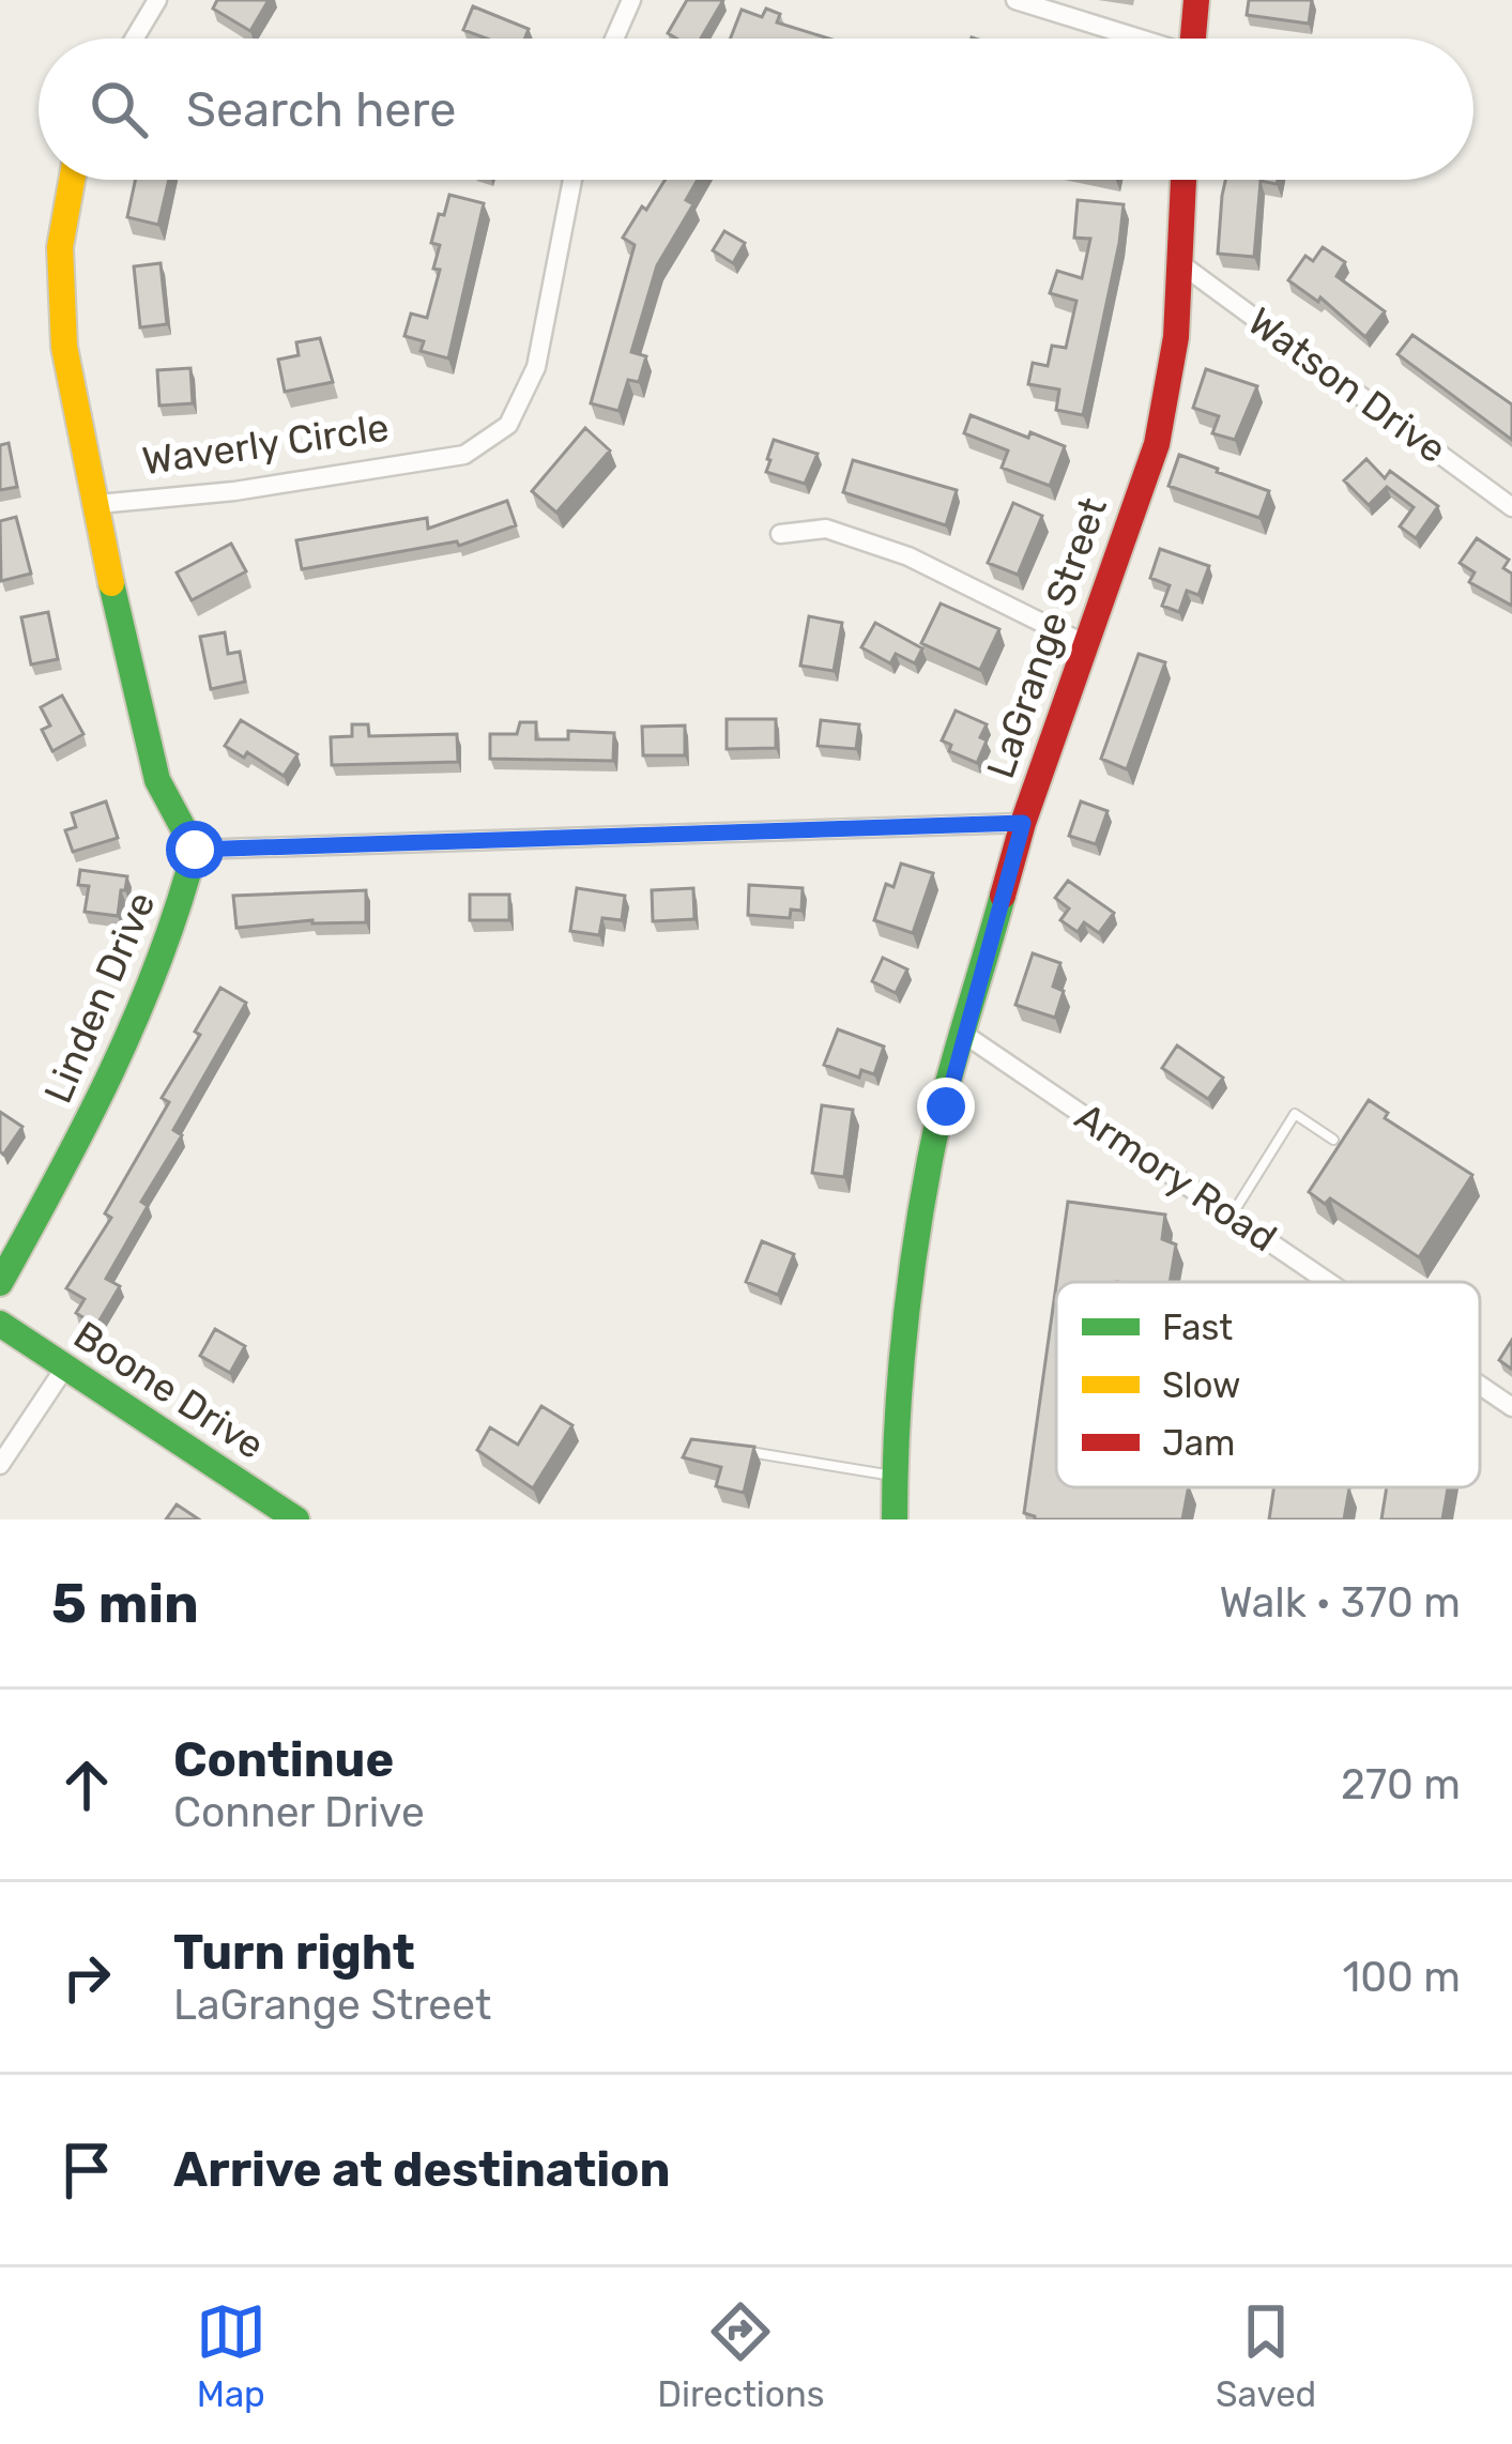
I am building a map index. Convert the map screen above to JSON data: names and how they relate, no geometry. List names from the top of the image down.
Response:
{
  "streets": {
    "street": [
      "Watson Drive",
      "Waverly Circle",
      "LaGrange Street",
      "Linden Drive",
      "Armory Road",
      "Boone Drive"
    ]
  },
  "crossings": [
    ["Watson Drive", "LaGrange Street"],
    ["LaGrange Street", "Armory Road"]
  ],
  "legend": ["Fast", "Slow", "Jam"],
  "page": {
    "search": "Search here",
    "heading": ["5 min", "Walk · 370 m"],
    "list": [
      ["Continue", "Conner Drive", "270 m"],
      ["Turn right", "LaGrange Street", "100 m"],
      "Arrive at destination"
    ],
    "nav": ["Map", "Directions", "Saved"]
  }
}
